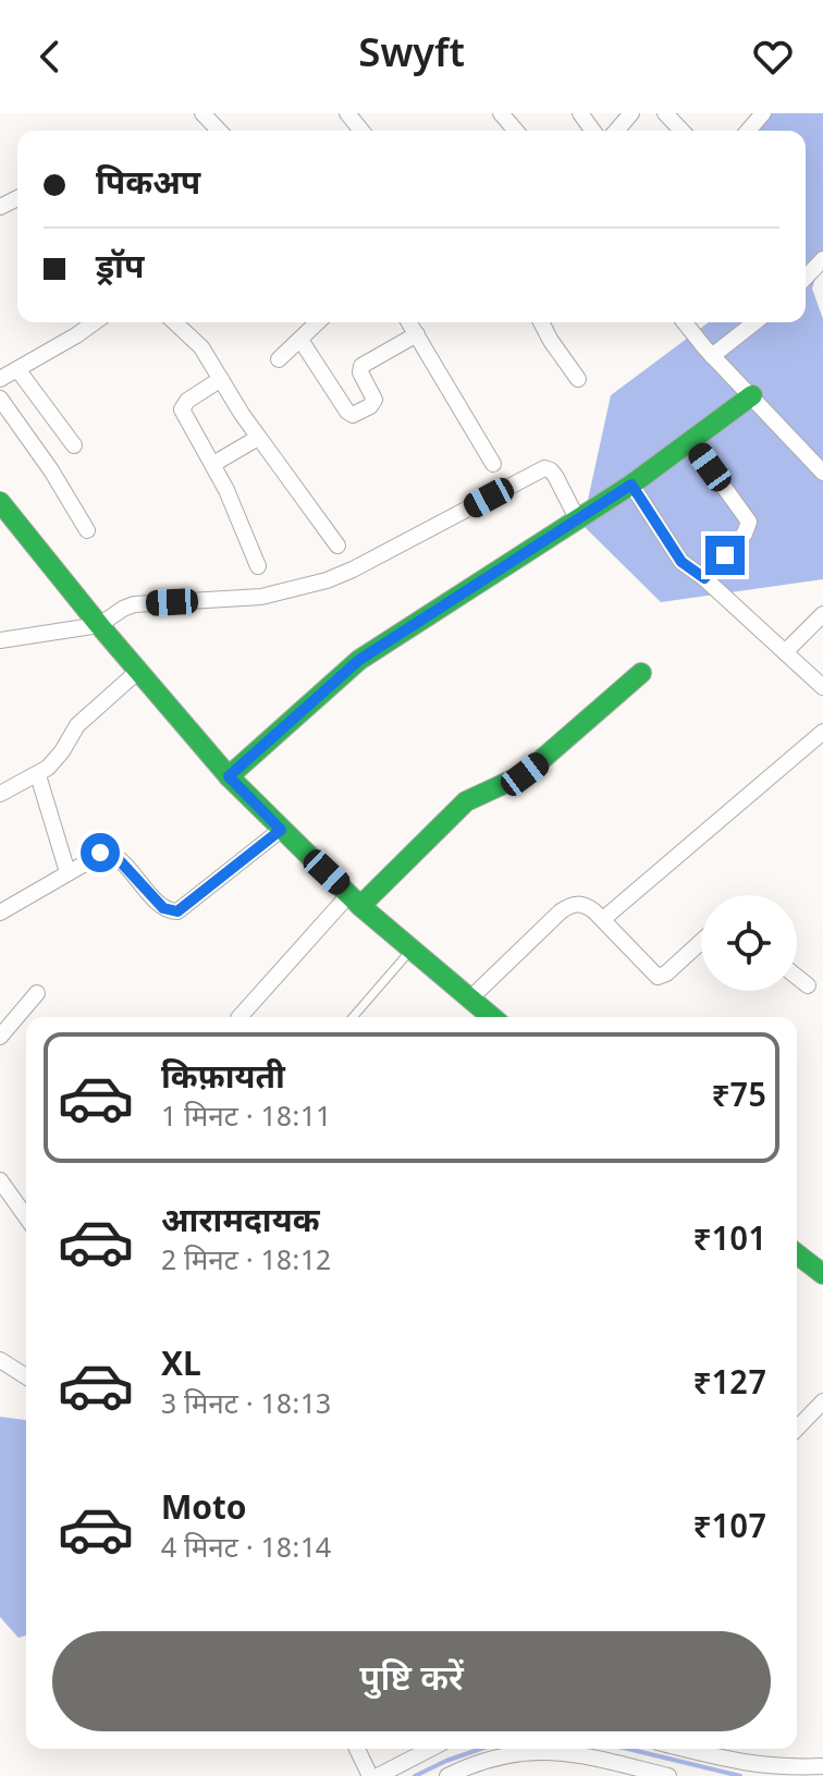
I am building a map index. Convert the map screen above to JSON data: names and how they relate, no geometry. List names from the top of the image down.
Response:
{
  "page": {
    "header": "Swyft",
    "banner": ["पिकअप", "ड्रॉप"],
    "list": [
      {
        "name": "किफ़ायती",
        "note": "1 मिनट · 18:11",
        "value": "₹75"
      },
      {
        "name": "आरामदायक",
        "note": "2 मिनट · 18:12",
        "value": "₹101"
      },
      {
        "name": "XL",
        "note": "3 मिनट · 18:13",
        "value": "₹127"
      },
      {
        "name": "Moto",
        "note": "4 मिनट · 18:14",
        "value": "₹107"
      }
    ],
    "buttons": "पुष्टि करें"
  }
}
